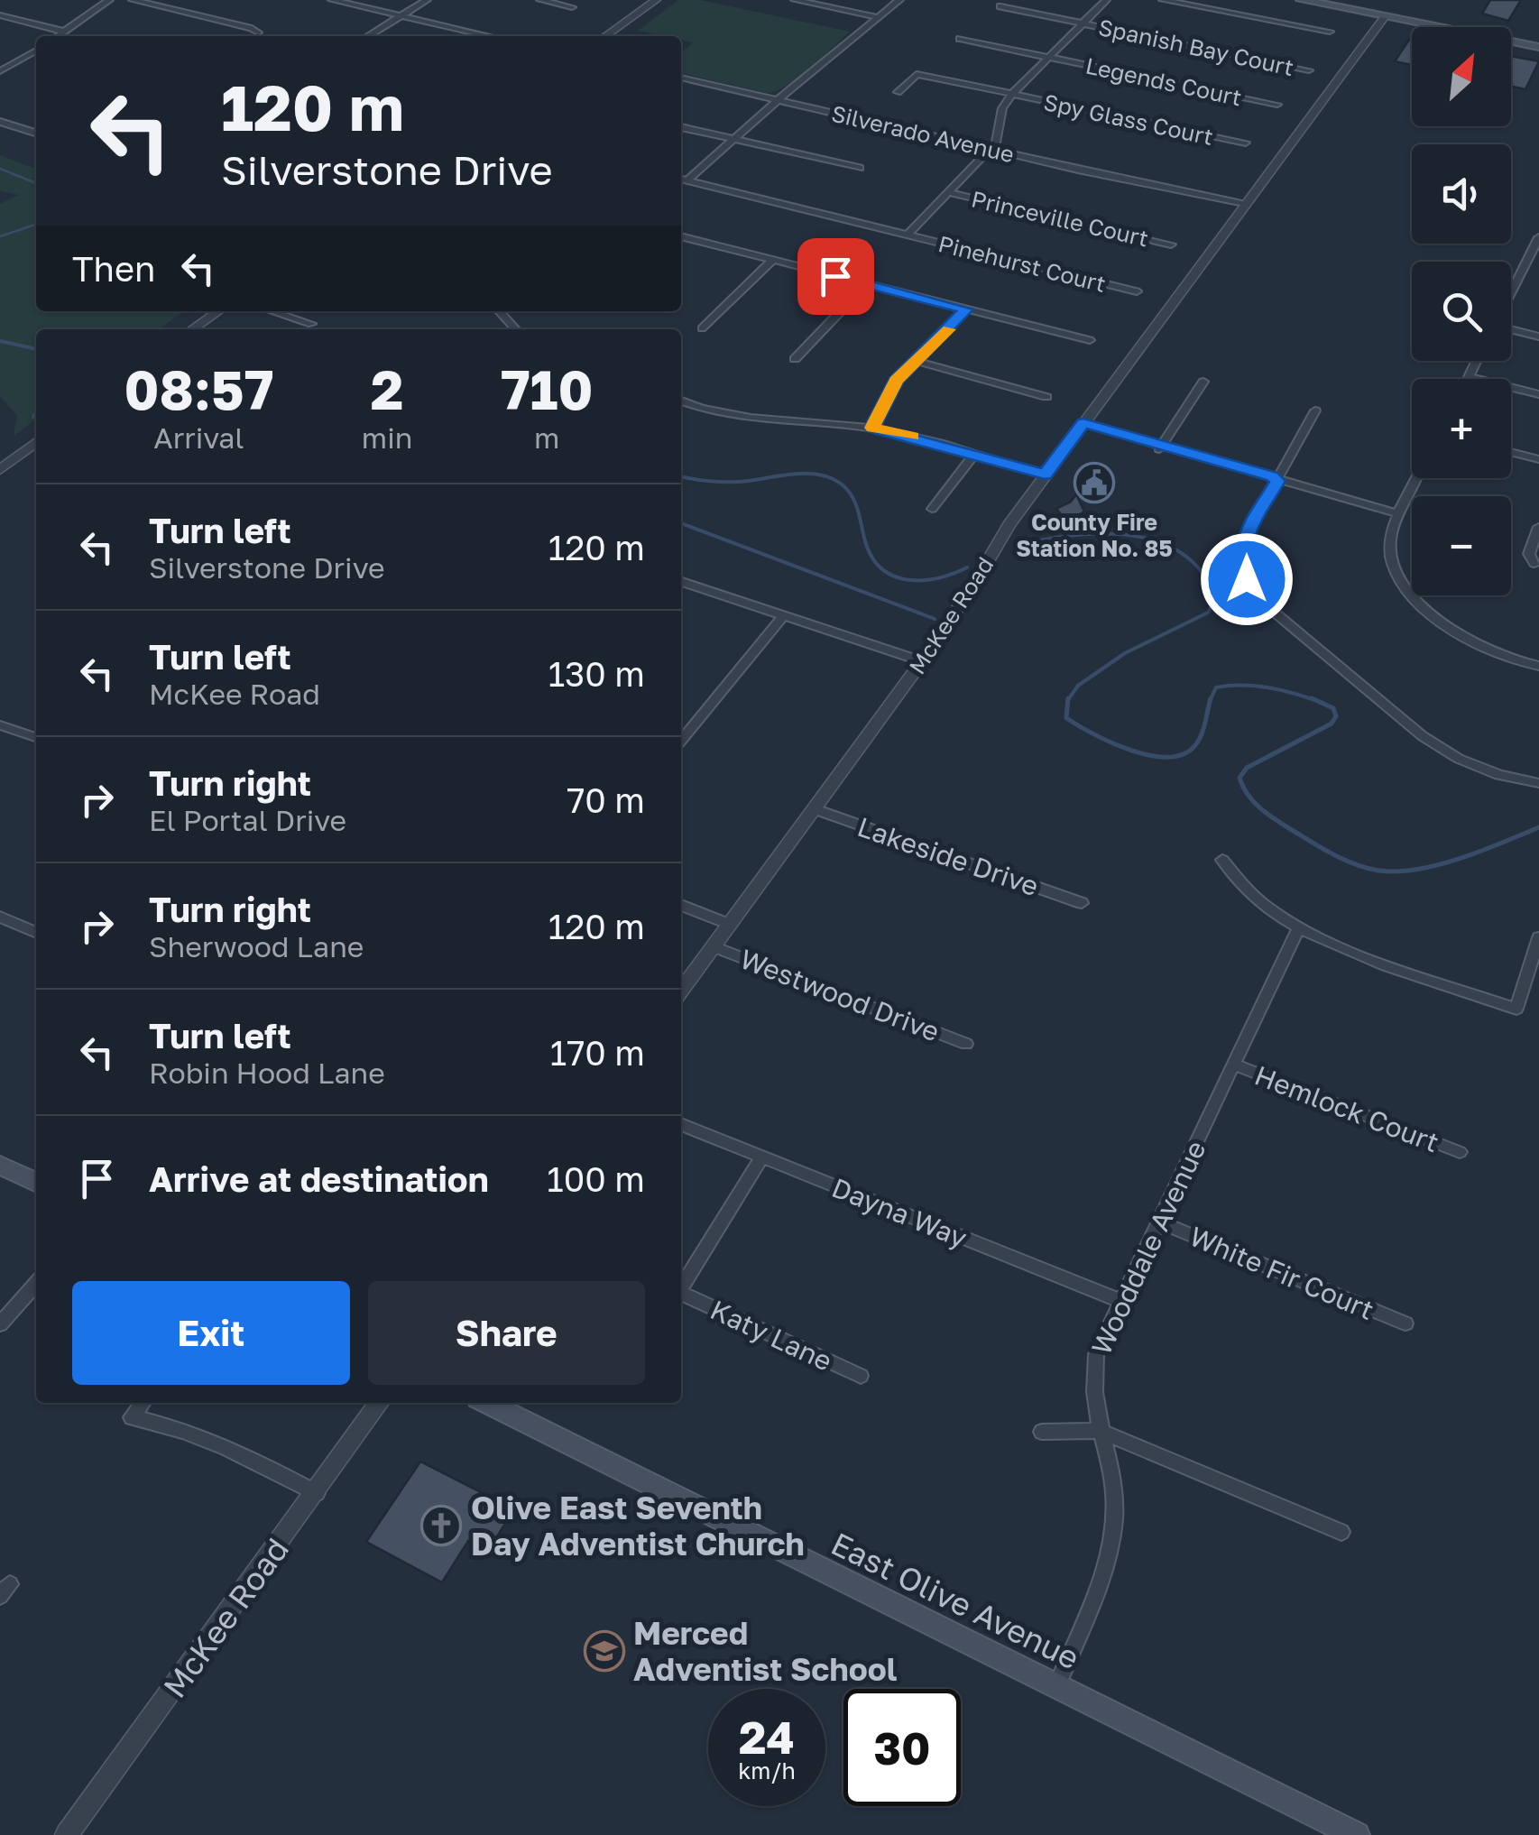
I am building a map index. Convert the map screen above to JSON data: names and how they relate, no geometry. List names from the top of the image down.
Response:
{
  "streets": {
    "main road": ["East Olive Avenue"],
    "street": [
      "Spanish Bay Court",
      "Legends Court",
      "Spy Glass Court",
      "Silverado Avenue",
      "Princeville Court",
      "Pinehurst Court",
      "McKee Road",
      "Lakeside Drive",
      "Westwood Drive",
      "Hemlock Court",
      "Dayna Way",
      "Wooddale Avenue",
      "White Fir Court",
      "Katy Lane"
    ]
  },
  "crossings": [
    ["Silverado Avenue", "McKee Road"],
    ["McKee Road", "Lakeside Drive"],
    ["McKee Road", "Westwood Drive"],
    ["Hemlock Court", "Wooddale Avenue"],
    ["Dayna Way", "Wooddale Avenue"],
    ["Dayna Way", "Katy Lane"],
    ["Wooddale Avenue", "White Fir Court"],
    ["Wooddale Avenue", "East Olive Avenue"]
  ],
  "places": {
    "public building": ["County Fire Station No. 85"],
    "church": ["Olive East Seventh Day Adventist Church"],
    "school or university": ["Merced Adventist School"]
  },
  "north": "top right",
  "page": {
    "map_buttons": ["+", "−"],
    "turn": ["120 m", "Silverstone Drive"],
    "then": "Then",
    "eta": [
      "08:57",
      "Arrival",
      "2",
      "min",
      "710",
      "m"
    ],
    "list": [
      {
        "name": "Turn left",
        "note": "Silverstone Drive",
        "value": "120 m"
      },
      {
        "name": "Turn left",
        "note": "McKee Road",
        "value": "130 m"
      },
      {
        "name": "Turn right",
        "note": "El Portal Drive",
        "value": "70 m"
      },
      {
        "name": "Turn right",
        "note": "Sherwood Lane",
        "value": "120 m"
      },
      {
        "name": "Turn left",
        "note": "Robin Hood Lane",
        "value": "170 m"
      },
      {
        "name": "Arrive at destination",
        "value": "100 m"
      }
    ],
    "buttons": ["Exit", "Share"],
    "speed": "24 km/h",
    "limit": "30"
  }
}
